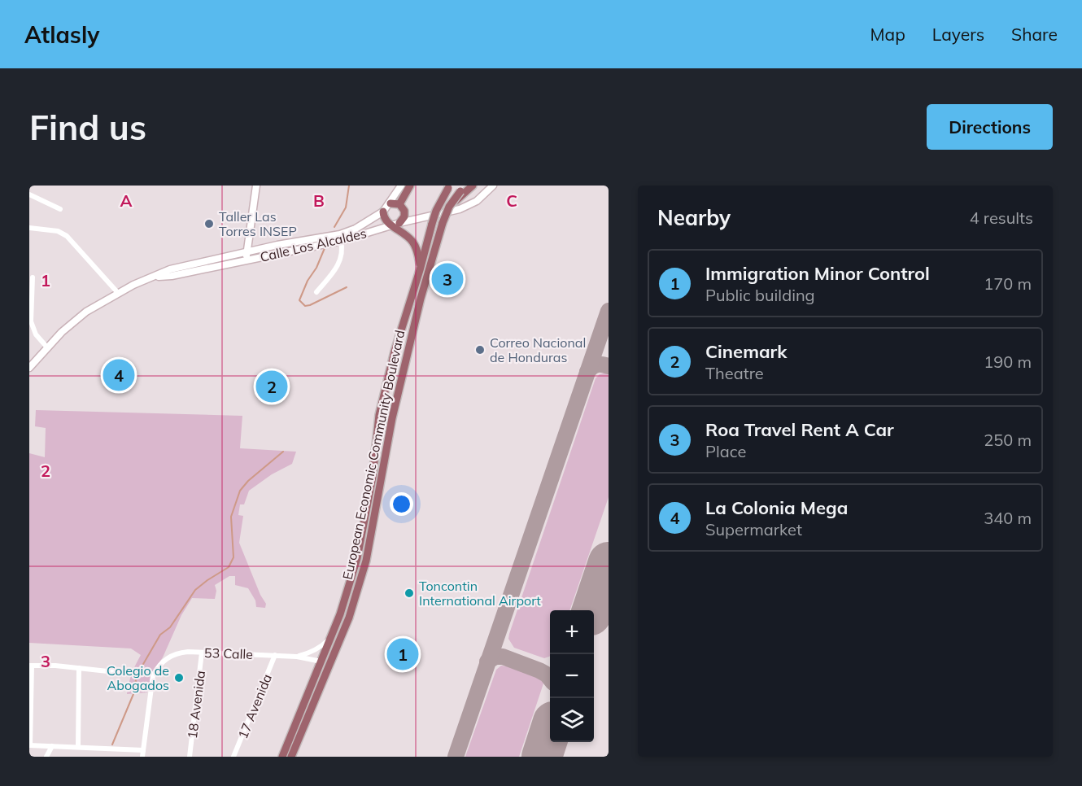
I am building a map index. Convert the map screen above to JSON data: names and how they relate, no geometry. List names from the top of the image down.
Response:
{
  "streets": {
    "main road": ["Calle Los Alcaldes", "European Economic Community Boulevard"],
    "street": ["53 Calle", "18 Avenida", "17 Avenida"]
  },
  "crossings": [
    ["European Economic Community Boulevard", "53 Calle"],
    ["53 Calle", "18 Avenida"],
    ["53 Calle", "17 Avenida"]
  ],
  "places": [
    "Taller Las Torres INSEP",
    "Correo Nacional de Honduras",
    "Toncontin International Airport",
    "Colegio de Abogados"
  ],
  "page": {
    "header": "Atlasly",
    "nav": ["Map", "Layers", "Share"],
    "buttons": "Directions",
    "title": "Find us",
    "heading": ["Nearby", "4 results"],
    "list": [
      {
        "mark": "1",
        "name": "Immigration Minor Control",
        "note": "Public building",
        "value": "170 m"
      },
      {
        "mark": "2",
        "name": "Cinemark",
        "note": "Theatre",
        "value": "190 m"
      },
      {
        "mark": "3",
        "name": "Roa Travel Rent A Car",
        "note": "Place",
        "value": "250 m"
      },
      {
        "mark": "4",
        "name": "La Colonia Mega",
        "note": "Supermarket",
        "value": "340 m"
      }
    ],
    "pins": [
      "3",
      "4",
      "2",
      "1"
    ],
    "map_buttons": ["+", "−"]
  },
  "grid": {
    "columns": ["A", "B", "C"],
    "rows": ["1", "2", "3"]
  }
}
